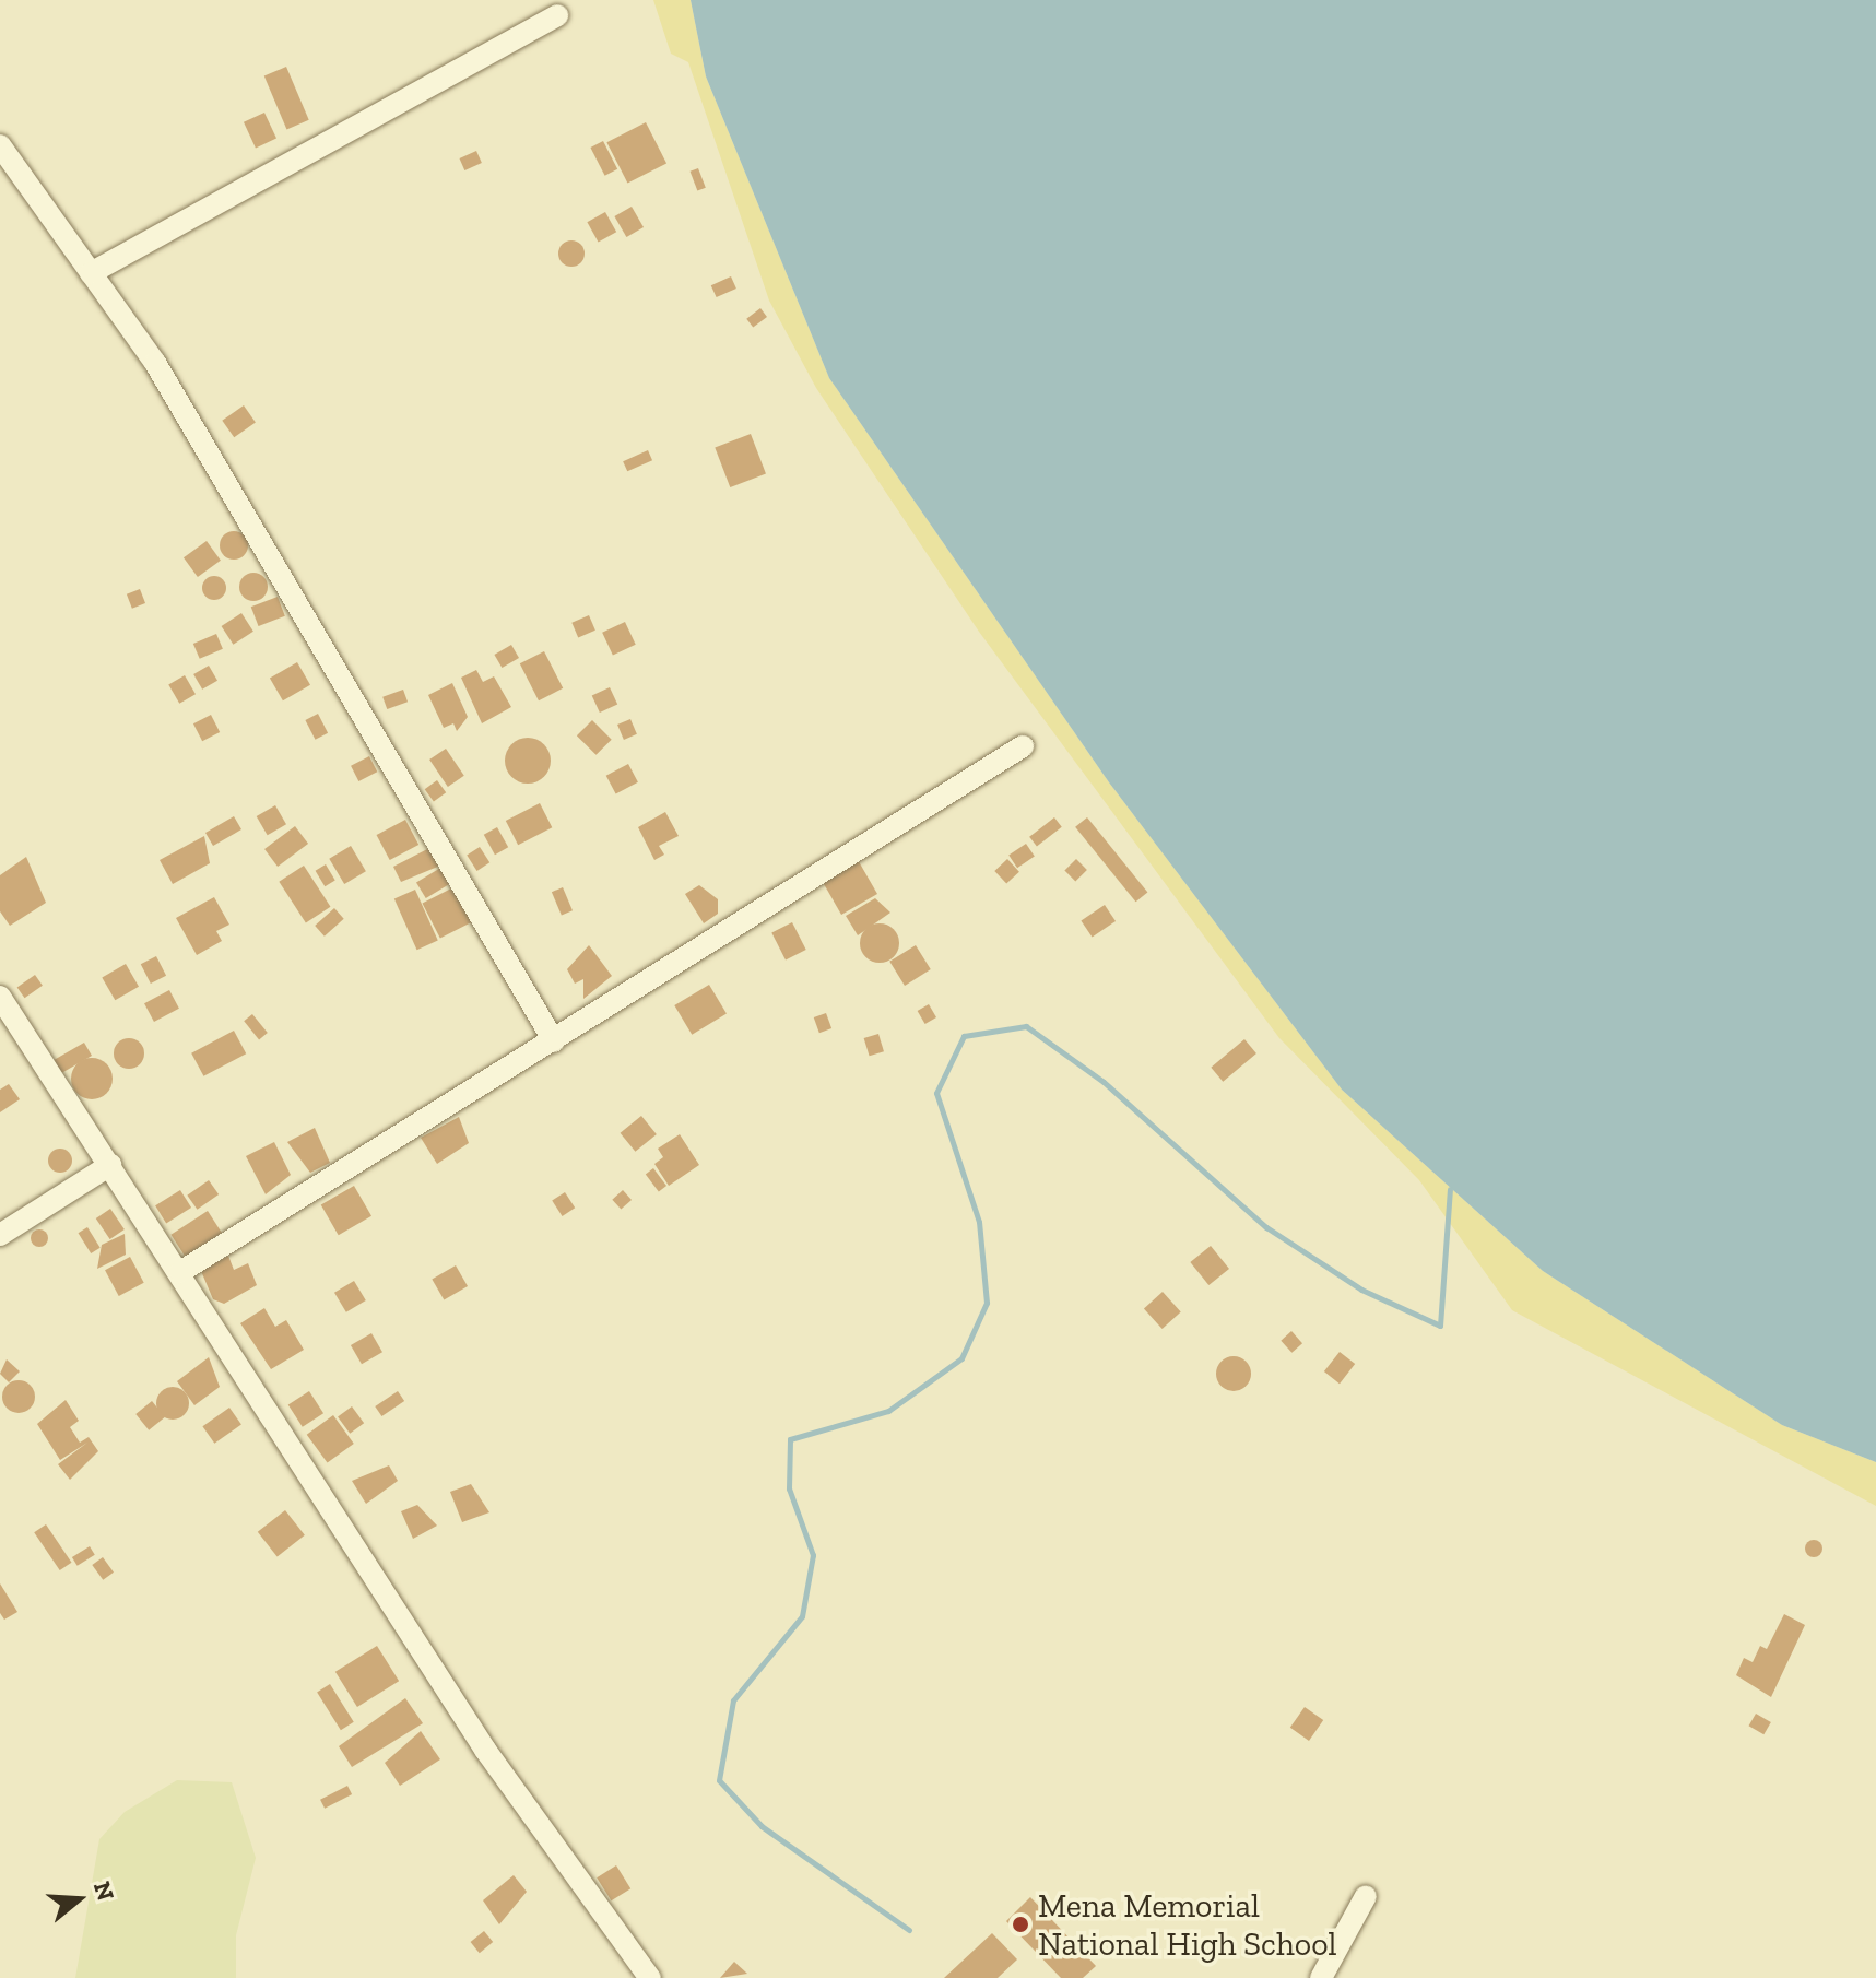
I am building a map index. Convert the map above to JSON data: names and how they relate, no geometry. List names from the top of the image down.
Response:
{
  "places": ["Mena Memorial National High School"],
  "north": "right"
}
